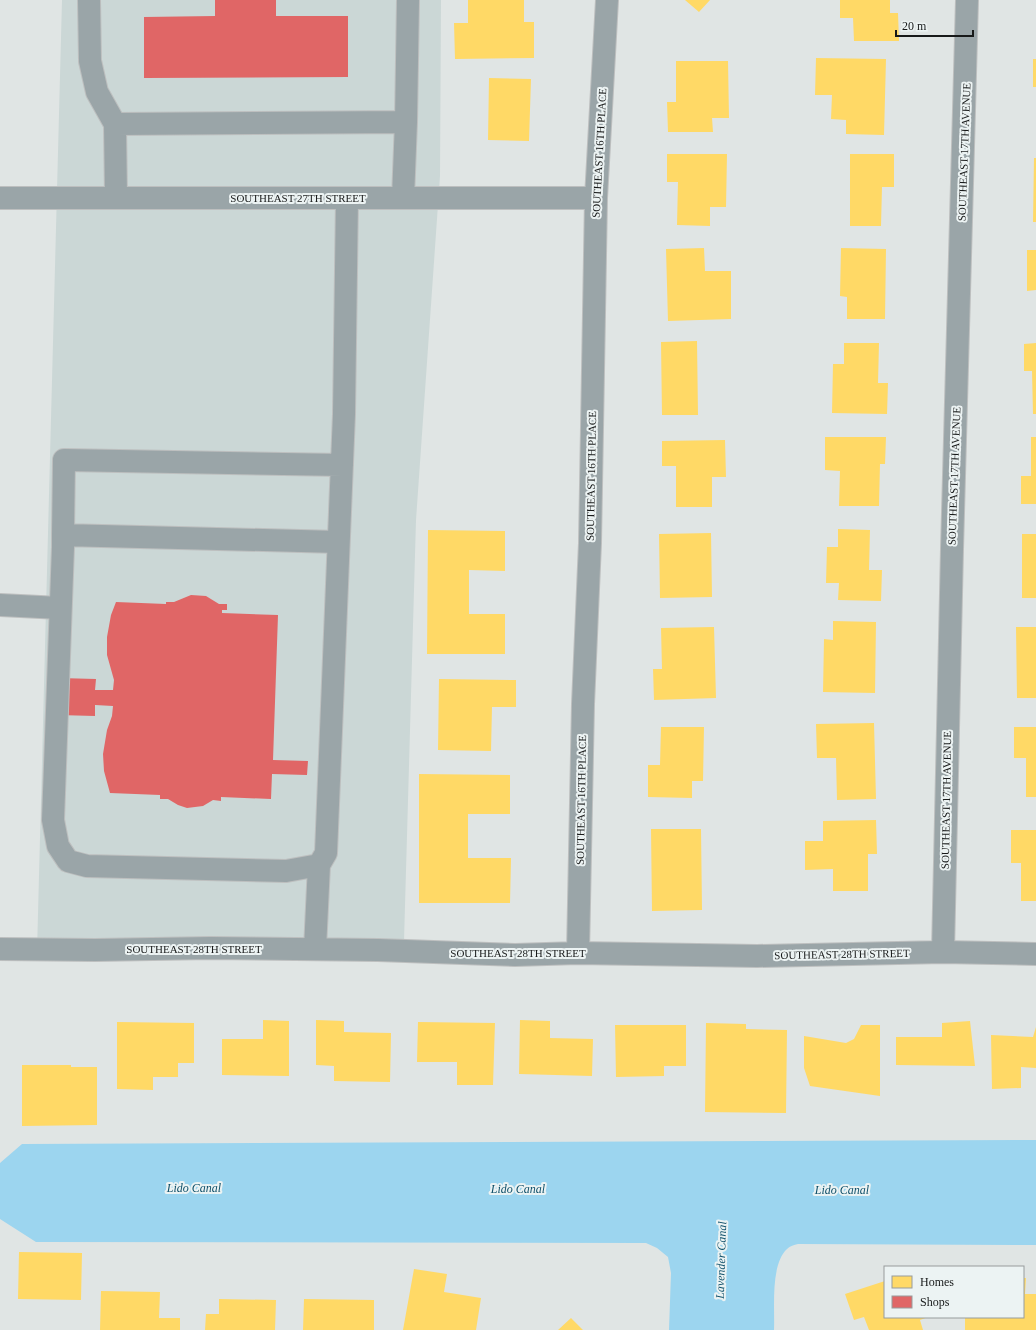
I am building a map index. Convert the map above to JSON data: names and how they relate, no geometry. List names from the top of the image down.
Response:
{
  "streets": {
    "street": [
      "SOUTHEAST 17TH AVENUE",
      "SOUTHEAST 16TH PLACE",
      "SOUTHEAST 27TH STREET",
      "SOUTHEAST 28TH STREET"
    ]
  },
  "crossings": [
    ["SOUTHEAST 17TH AVENUE", "SOUTHEAST 28TH STREET"],
    ["SOUTHEAST 16TH PLACE", "SOUTHEAST 27TH STREET"],
    ["SOUTHEAST 16TH PLACE", "SOUTHEAST 28TH STREET"]
  ],
  "water": ["Lido Canal", "Lavender Canal"],
  "legend": ["Homes", "Shops"],
  "scale_bar": "20 m"
}
